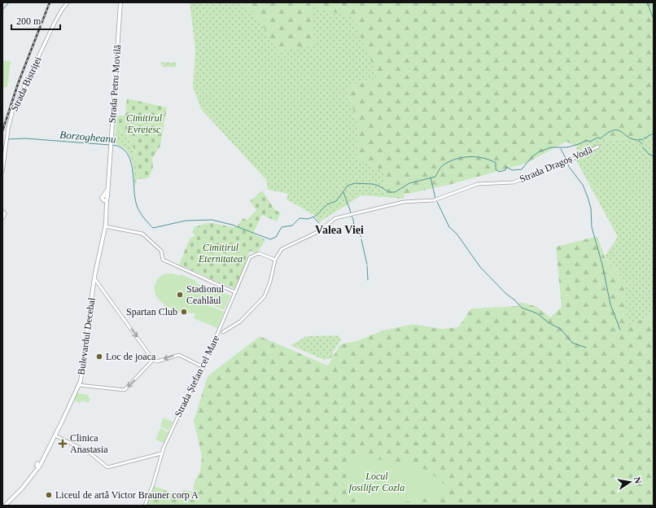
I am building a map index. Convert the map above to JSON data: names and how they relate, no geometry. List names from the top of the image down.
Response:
{
  "streets": {
    "main road": ["Strada Bistriței", "Strada Petru Movilă", "Bulevardul Decebal"],
    "street": ["Strada Dragoș Vodă", "Strada Ștefan cel Mare"]
  },
  "crossings": [
    ["Strada Petru Movilă", "Bulevardul Decebal"],
    ["Strada Dragoș Vodă", "Strada Ștefan cel Mare"]
  ],
  "districts": ["Valea Viei"],
  "water": ["Borzogheanu"],
  "parks": ["Cimitirul Evreiesc", "Cimitirul Eternitatea", "Locul fosilifer Cozla"],
  "places": {
    "other": [
      "Stadionul Ceahlăul",
      "Spartan Club",
      "Loc de joaca",
      "Liceul de artă Victor Brauner corp A"
    ],
    "health": ["Clinica Anastasia"]
  },
  "scale_bar": "200 m",
  "north": "right"
}
